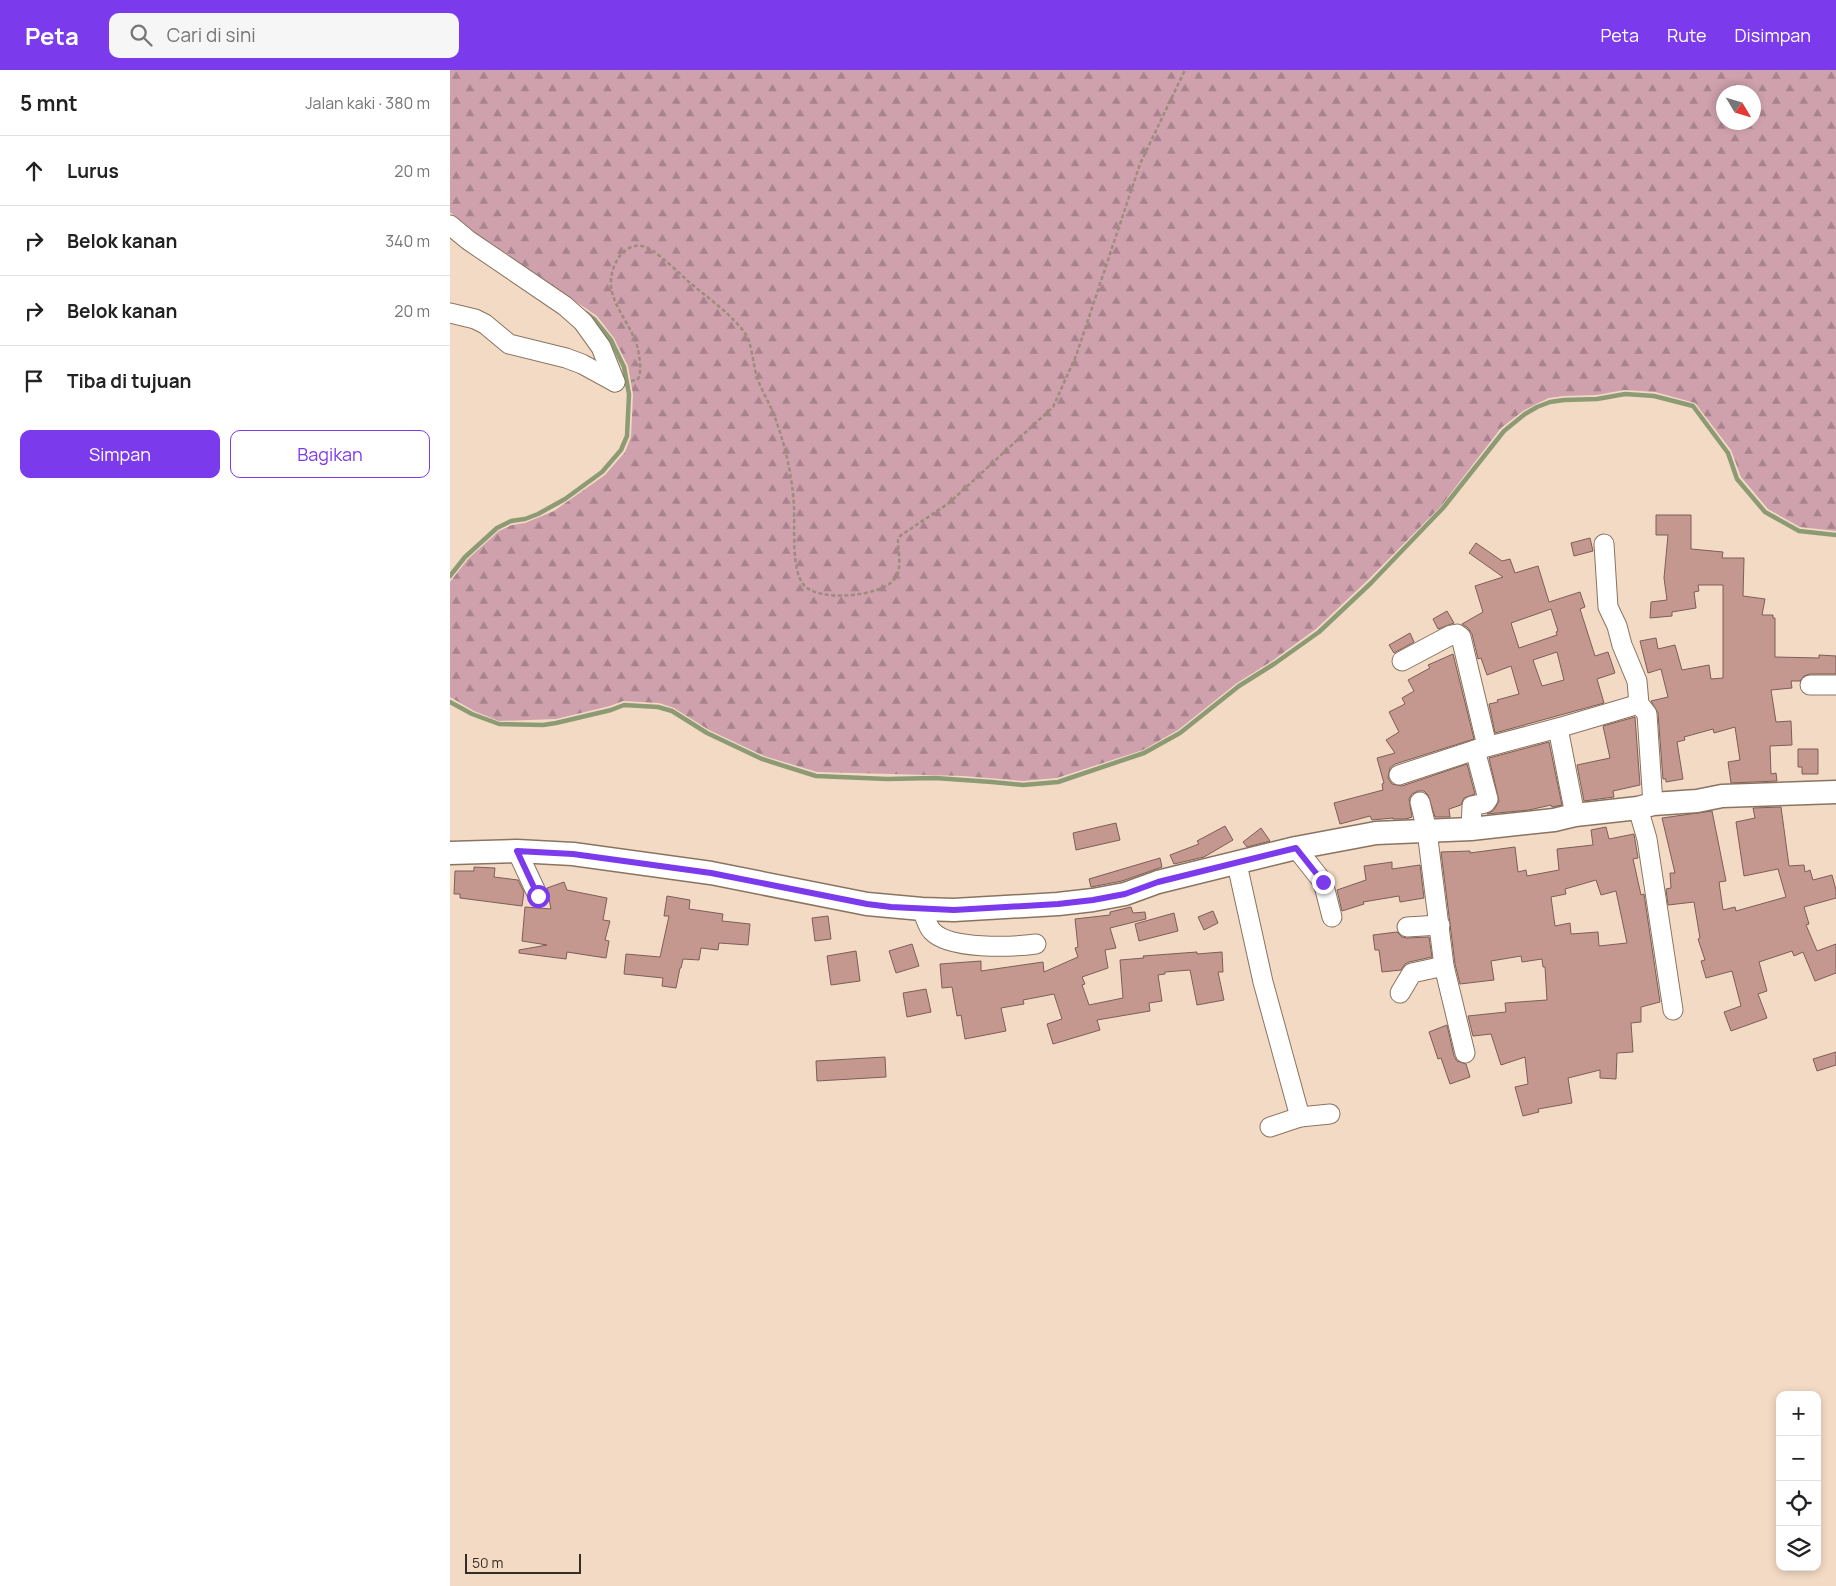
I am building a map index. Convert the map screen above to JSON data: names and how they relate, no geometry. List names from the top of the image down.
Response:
{
  "scale_bar": "50 m",
  "north": "bottom right",
  "page": {
    "header": "Peta",
    "search": "Cari di sini",
    "nav": ["Peta", "Rute", "Disimpan"],
    "heading": ["5 mnt", "Jalan kaki · 380 m"],
    "list": [
      ["Lurus", "20 m"],
      ["Belok kanan", "340 m"],
      ["Belok kanan", "20 m"],
      "Tiba di tujuan"
    ],
    "buttons": ["Simpan", "Bagikan"],
    "map_buttons": ["+", "−"],
    "scale": "50 m"
  }
}
